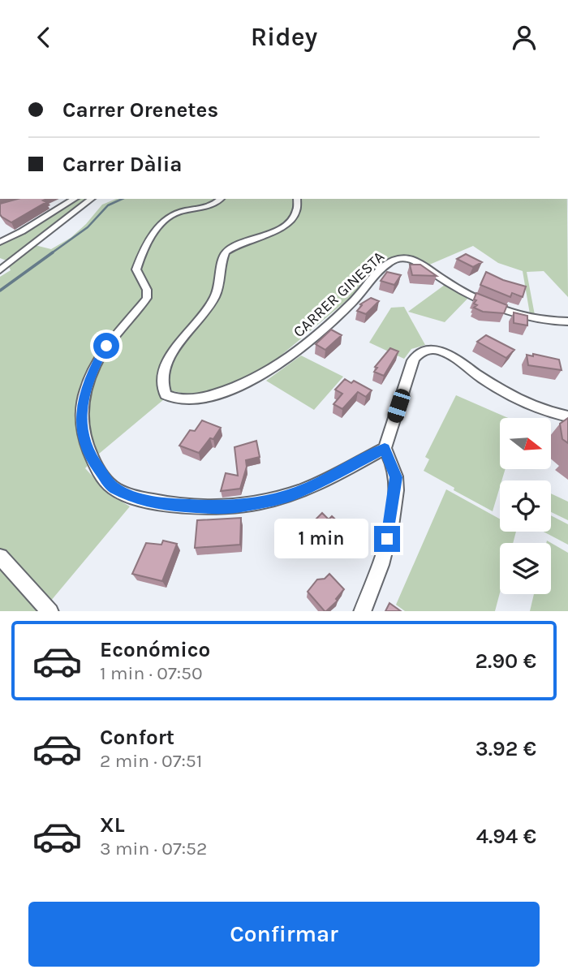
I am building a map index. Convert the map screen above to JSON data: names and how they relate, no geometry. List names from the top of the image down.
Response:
{
  "streets": {
    "street": ["CARRER GINESTA"]
  },
  "north": "right",
  "page": {
    "header": "Ridey",
    "banner": ["Carrer Orenetes", "Carrer Dàlia"],
    "bubble": "1 min",
    "list": [
      {
        "name": "Económico",
        "note": "1 min · 07:50",
        "value": "2.90 €"
      },
      {
        "name": "Confort",
        "note": "2 min · 07:51",
        "value": "3.92 €"
      },
      {
        "name": "XL",
        "note": "3 min · 07:52",
        "value": "4.94 €"
      }
    ],
    "buttons": "Confirmar"
  }
}
